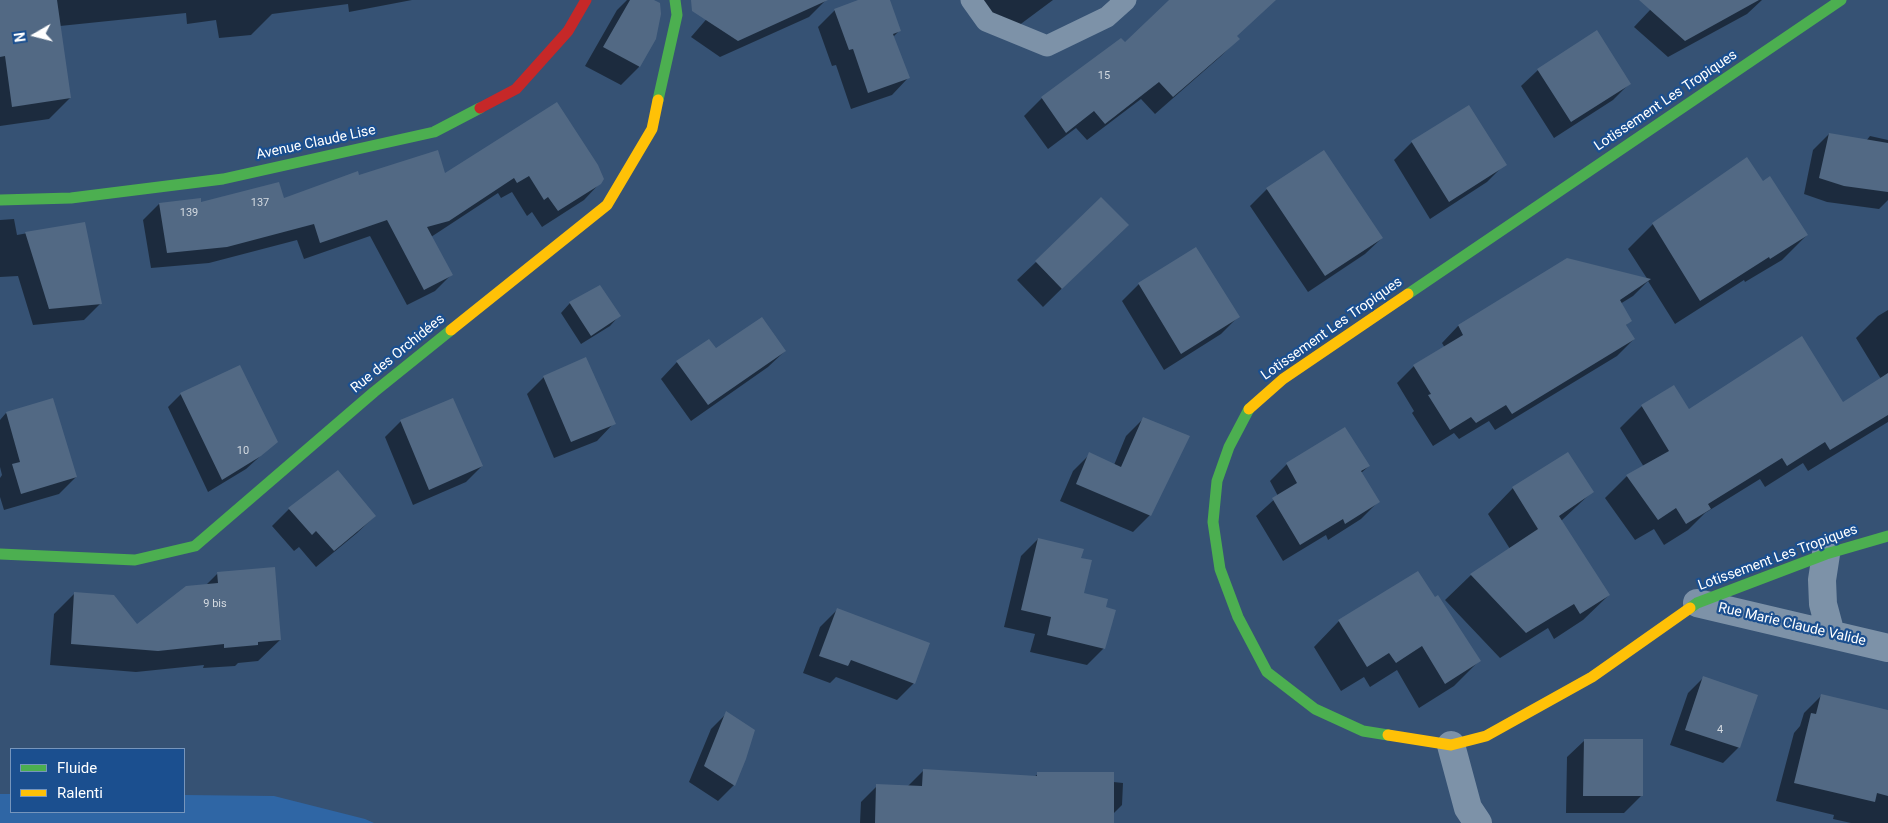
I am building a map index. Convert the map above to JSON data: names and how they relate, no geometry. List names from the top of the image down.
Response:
{
  "streets": {
    "street": [
      "Lotissement Les Tropiques",
      "Avenue Claude Lise",
      "Rue des Orchidées",
      "Rue Marie Claude Valide"
    ]
  },
  "crossings": [
    ["Lotissement Les Tropiques", "Rue Marie Claude Valide"]
  ],
  "house_numbers": [
    "15",
    "137",
    "139",
    "10",
    "9 bis",
    "4"
  ],
  "legend": ["Fluide", "Ralenti"],
  "north": "left"
}
